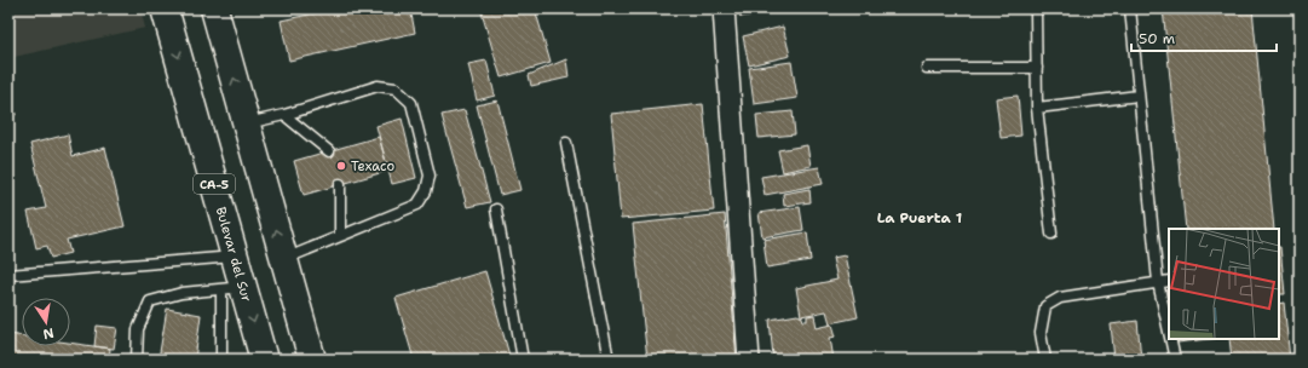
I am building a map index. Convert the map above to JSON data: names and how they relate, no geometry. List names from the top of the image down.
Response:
{
  "streets": {
    "highway": ["CA-5", "Bulevar del Sur"]
  },
  "districts": ["La Puerta 1"],
  "places": ["Texaco"],
  "scale_bar": "50 m",
  "north": "bottom"
}
